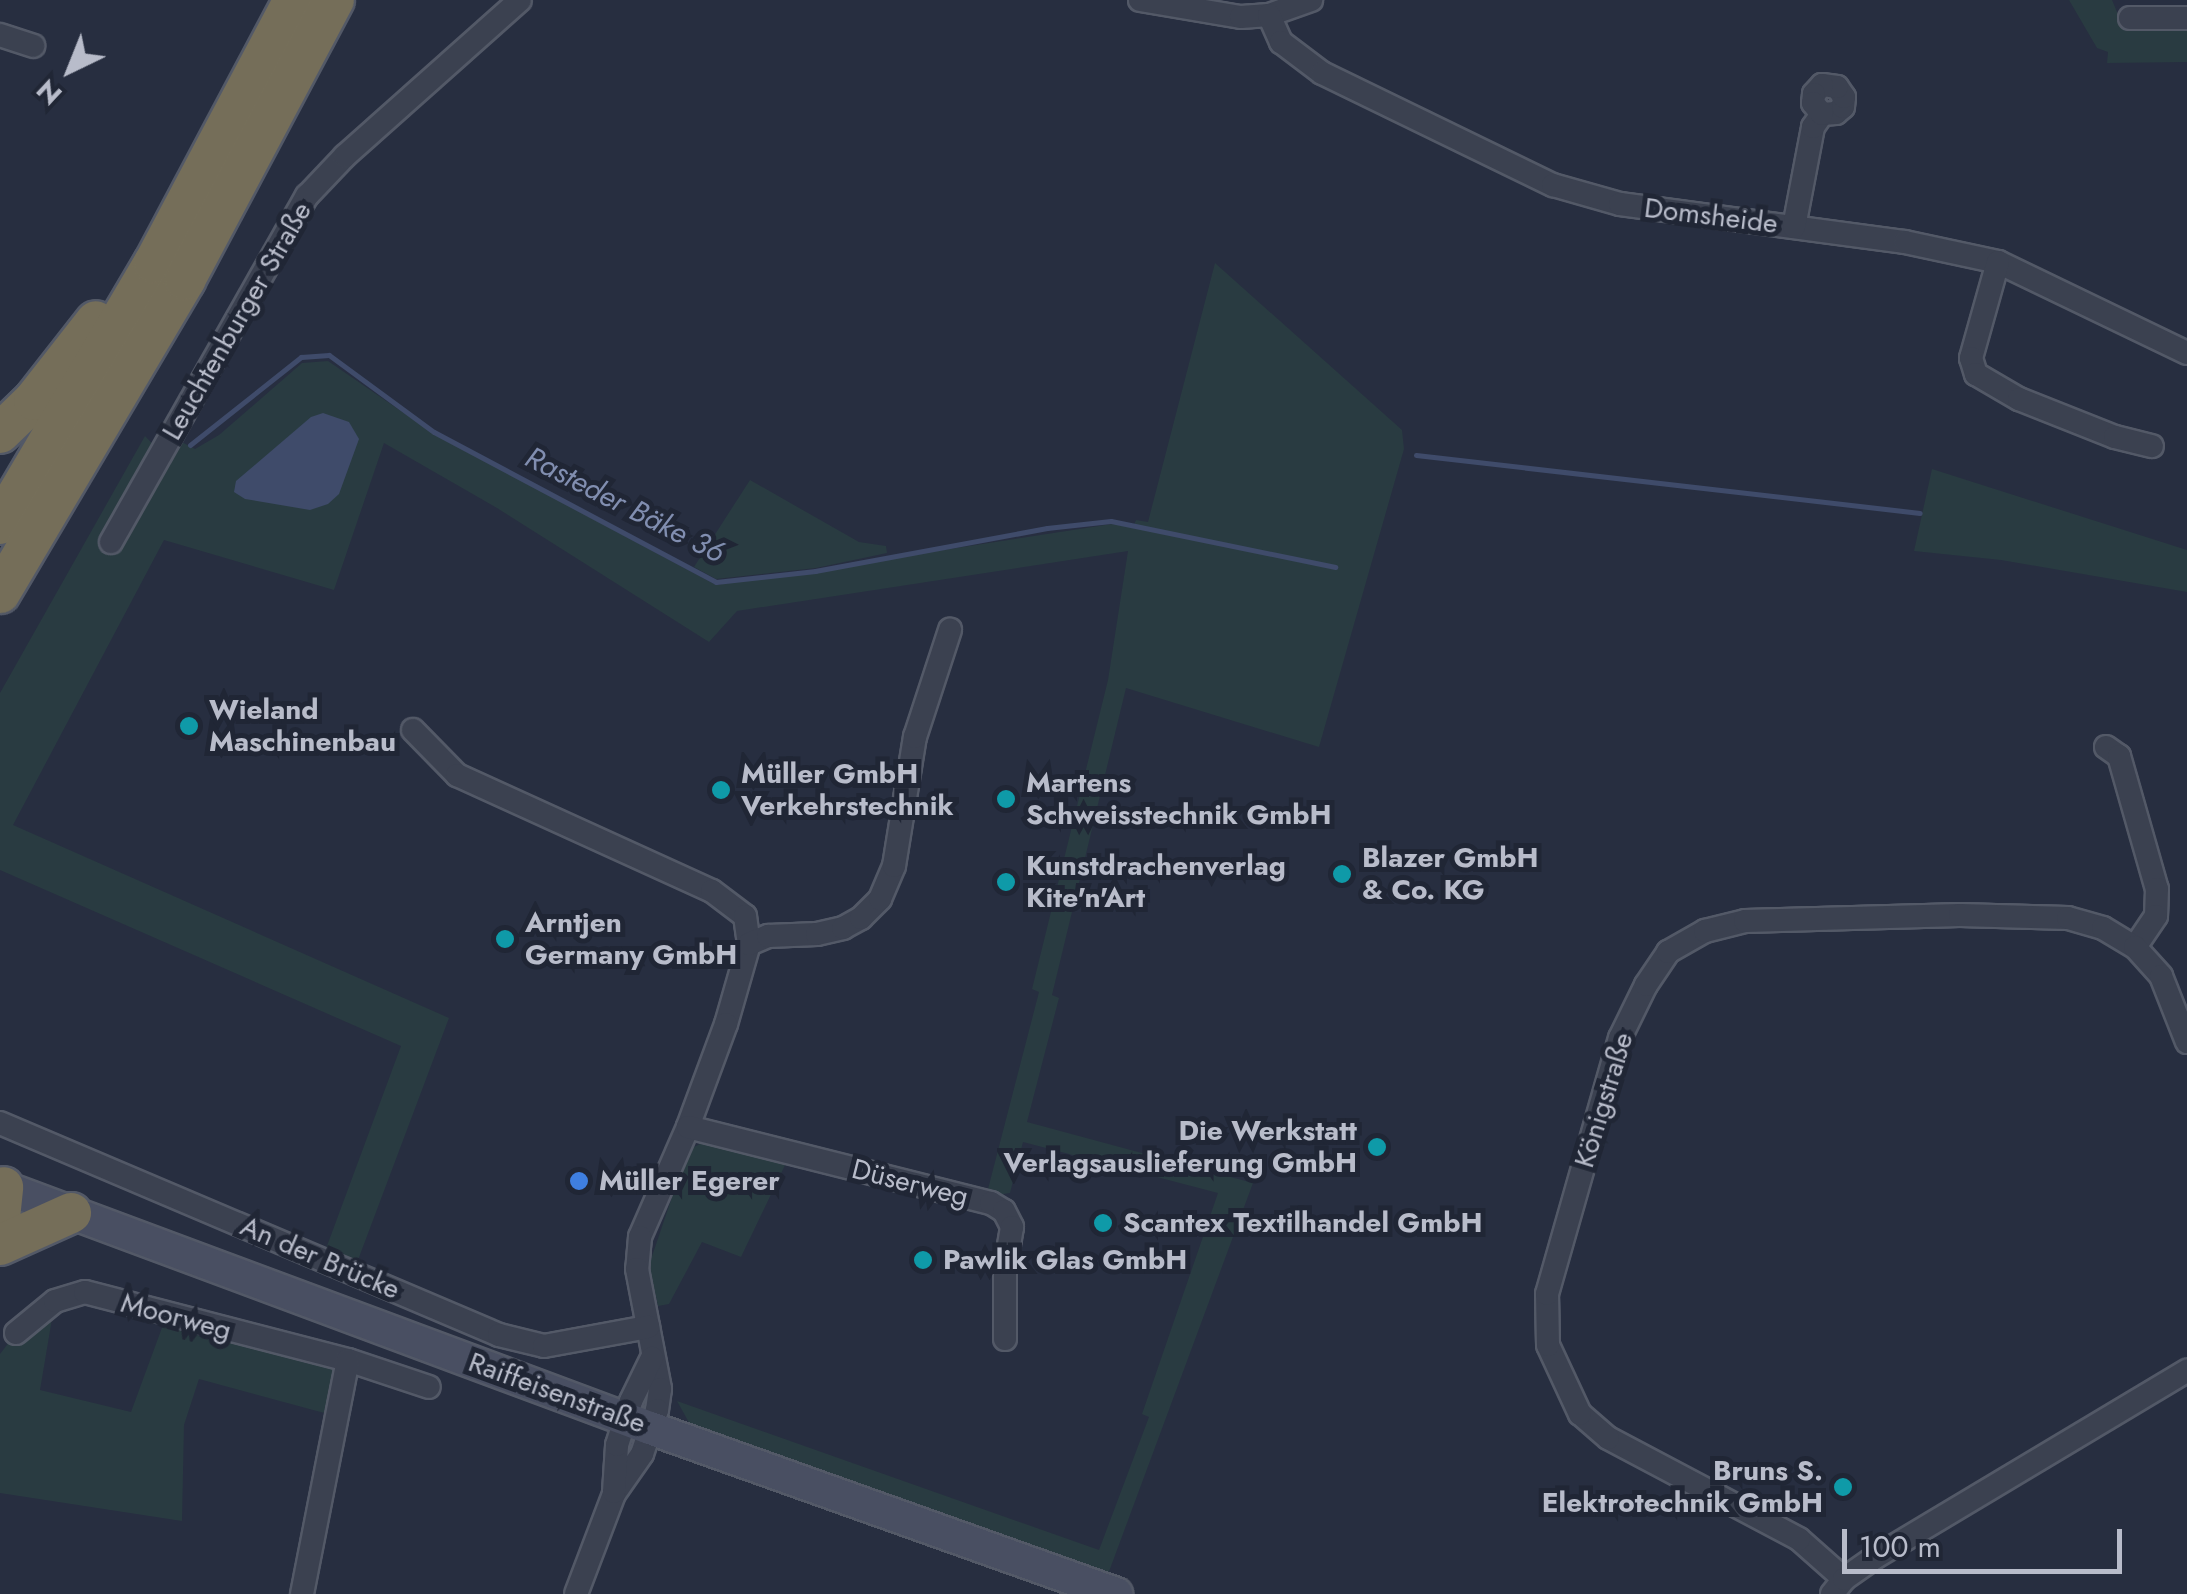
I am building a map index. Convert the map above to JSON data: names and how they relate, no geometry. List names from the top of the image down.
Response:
{
  "streets": {
    "main road": ["Raiffeisenstraße"],
    "street": [
      "Domsheide",
      "Leuchtenburger Straße",
      "Königstraße",
      "Düserweg",
      "An der Brücke",
      "Moorweg"
    ]
  },
  "water": ["Rasteder Bäke 36"],
  "places": [
    "Wieland Maschinenbau",
    "Müller GmbH Verkehrstechnik",
    "Martens Schweisstechnik GmbH",
    "Blazer GmbH & Co. KG",
    "Kunstdrachenverlag Kite'n'Art",
    "Arntjen Germany GmbH",
    "Die Werkstatt Verlagsauslieferung GmbH",
    "Müller Egerer",
    "Scantex Textilhandel GmbH",
    "Pawlik Glas GmbH",
    "Bruns S. Elektrotechnik GmbH"
  ],
  "scale_bar": "100 m",
  "north": "bottom left"
}
